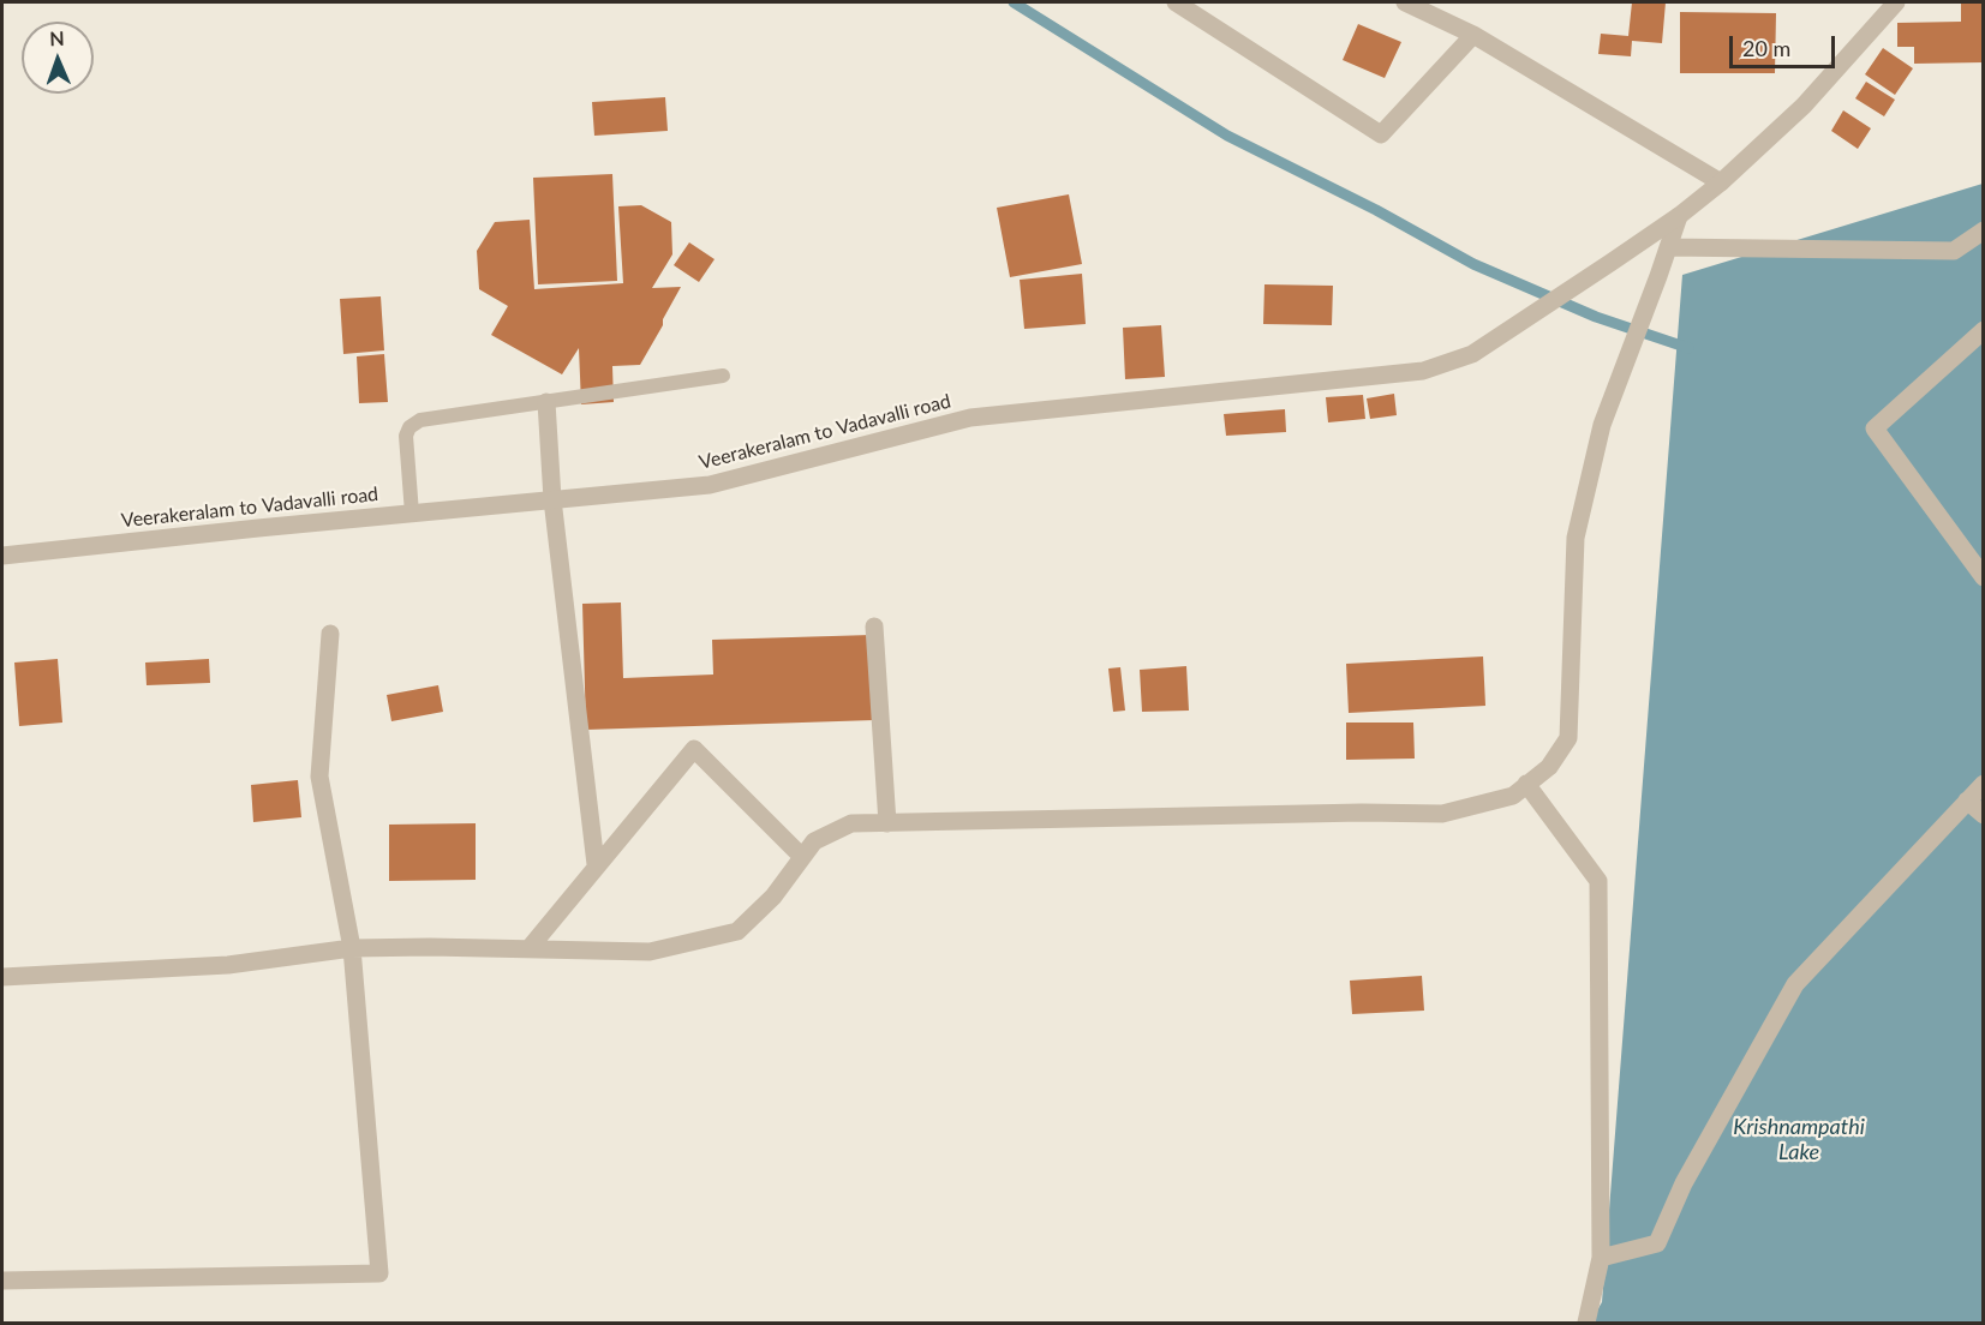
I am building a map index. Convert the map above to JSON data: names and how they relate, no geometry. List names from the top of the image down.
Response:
{
  "streets": {
    "street": ["Veerakeralam to Vadavalli road"]
  },
  "water": ["Krishnampathi Lake"],
  "scale_bar": "20 m",
  "north": "top"
}
